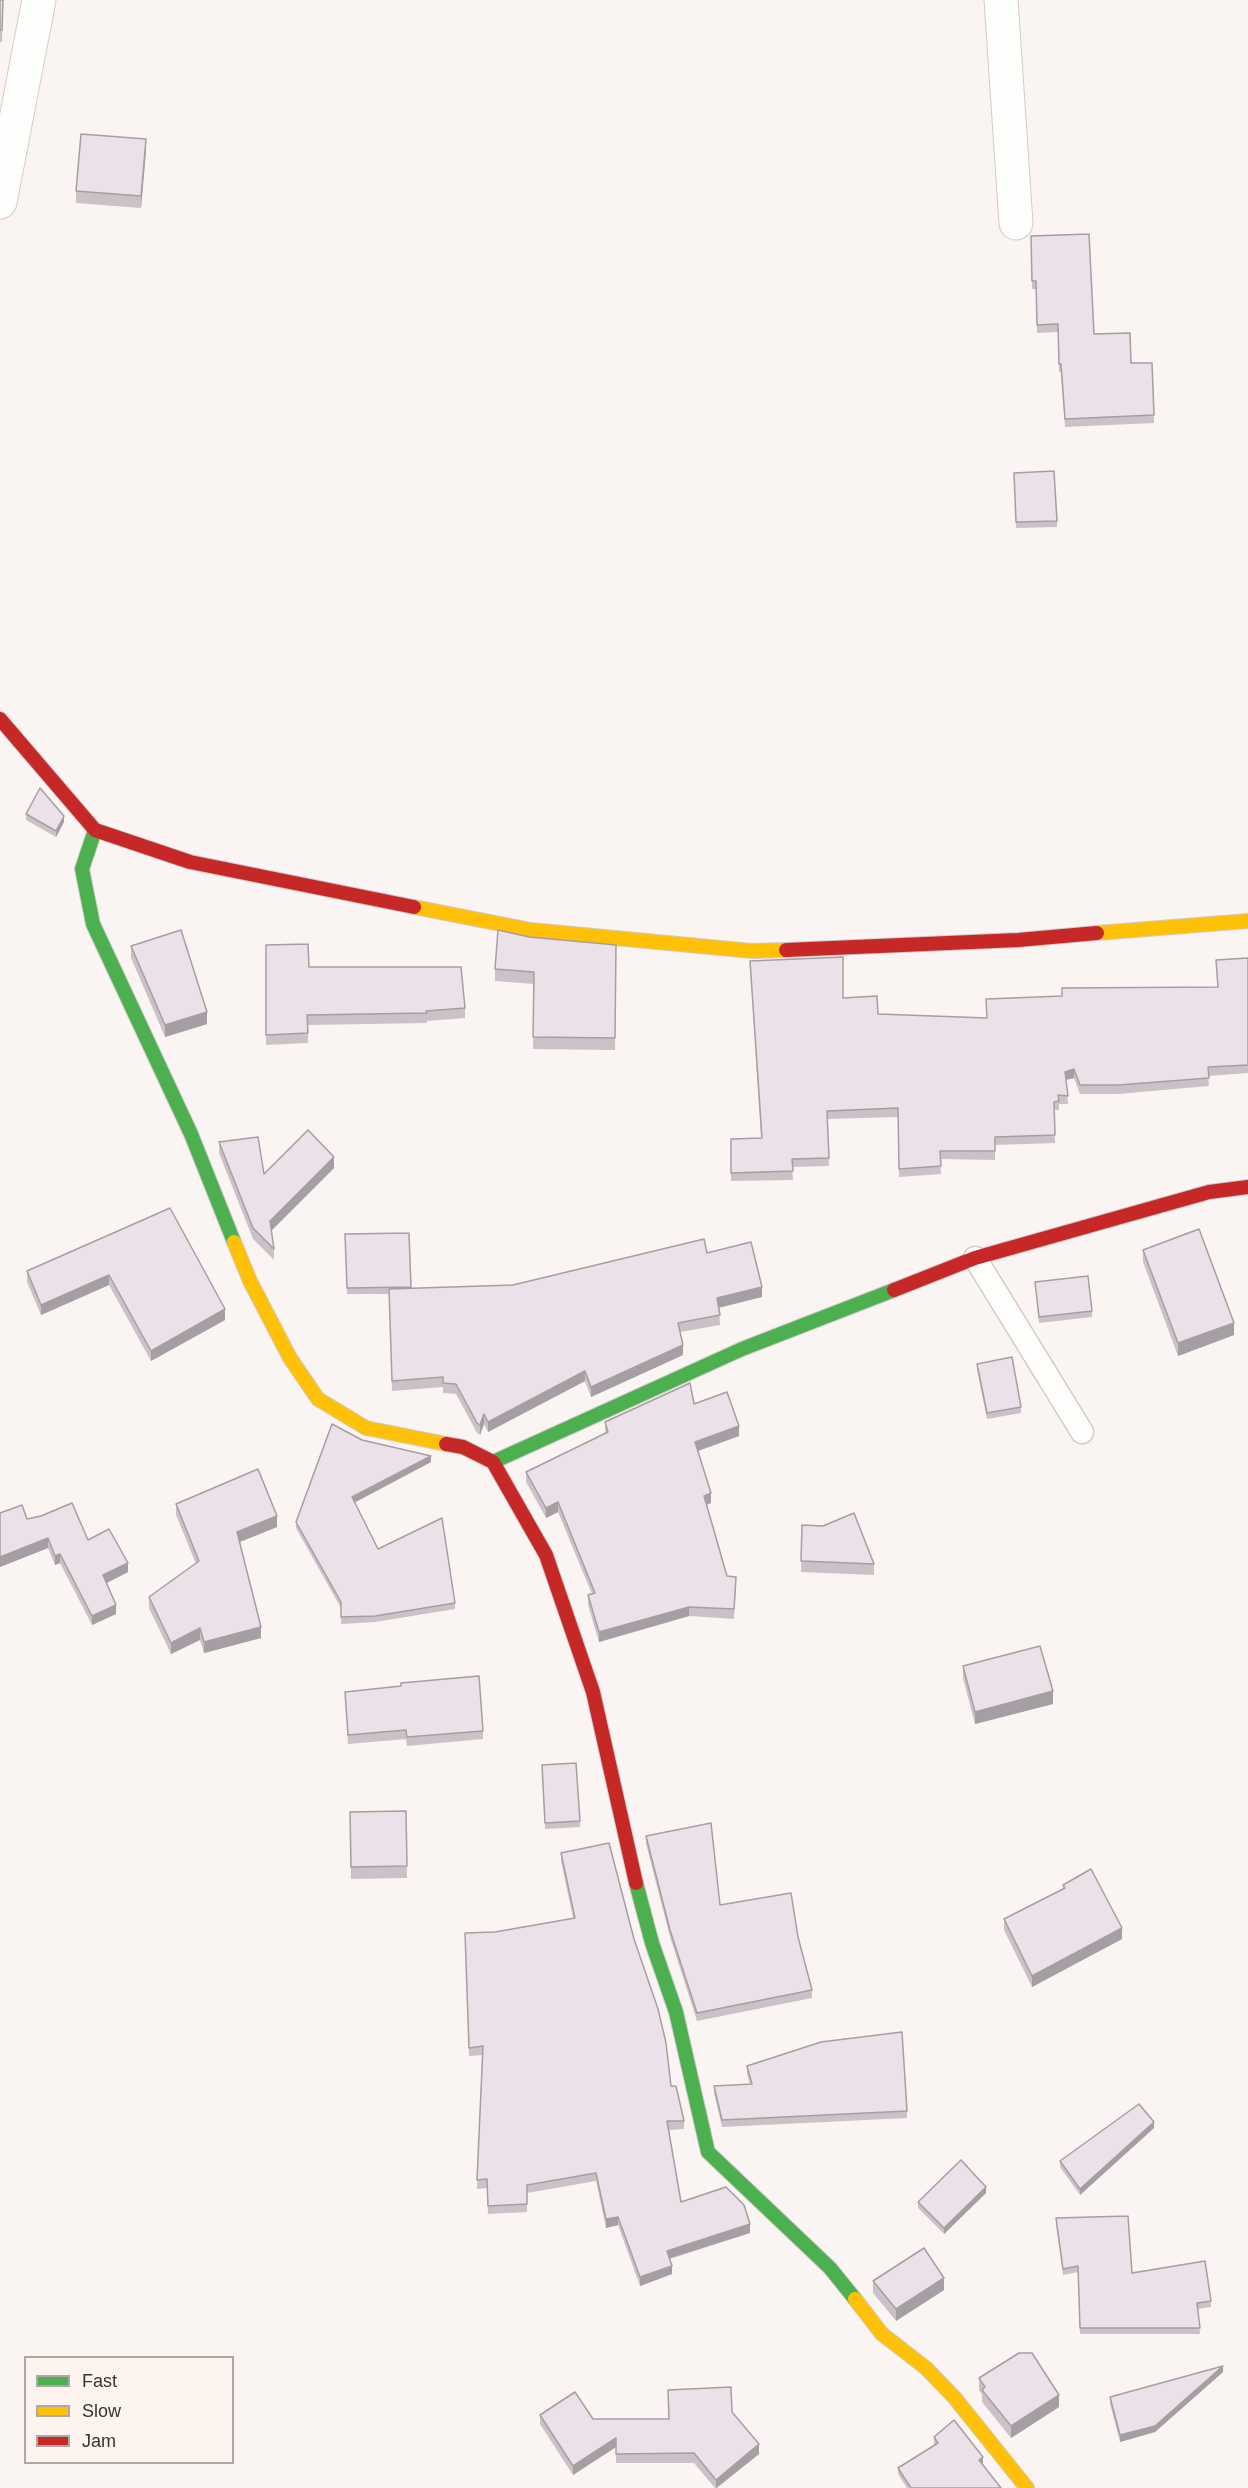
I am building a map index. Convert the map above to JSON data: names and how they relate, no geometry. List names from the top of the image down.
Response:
{
  "legend": ["Fast", "Slow", "Jam"]
}
